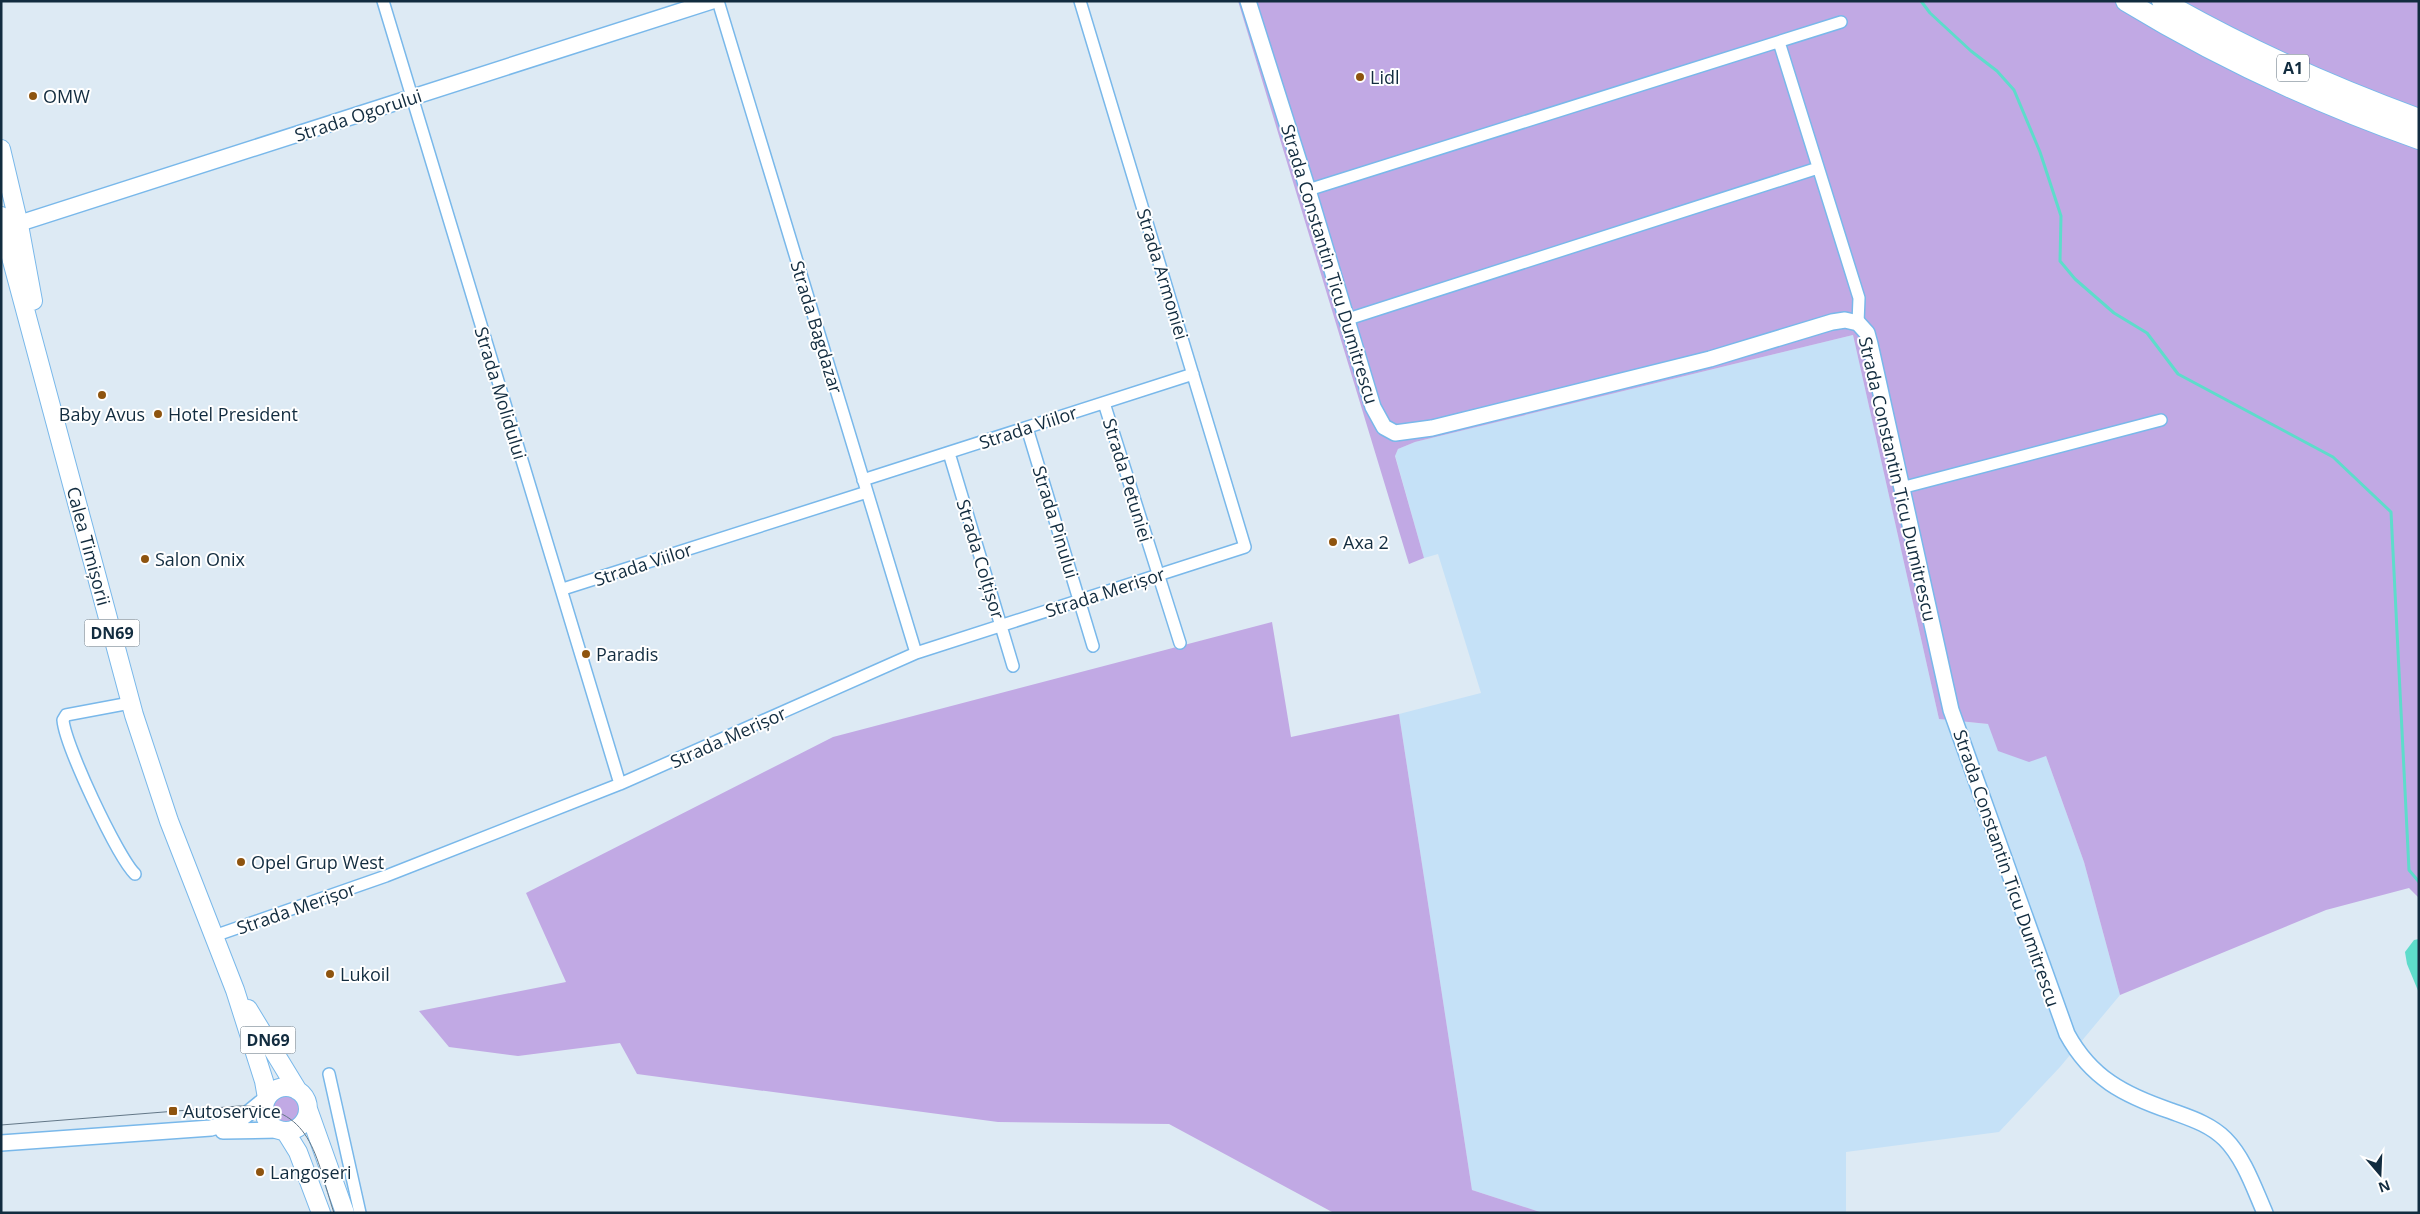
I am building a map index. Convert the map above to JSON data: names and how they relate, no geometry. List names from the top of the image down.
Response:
{
  "streets": {
    "highway": ["A1"],
    "main road": ["Calea Timișorii", "DN69"],
    "street": [
      "Strada Ogorului",
      "Strada Constantin Ticu Dumitrescu",
      "Strada Armoniei",
      "Strada Bagdazar",
      "Strada Molidului",
      "Strada Viilor",
      "Strada Petuniei",
      "Strada Pinului",
      "Strada Colțișor",
      "Strada Merișor"
    ]
  },
  "crossings": [
    ["Strada Ogorului", "Strada Molidului"],
    ["Strada Ogorului", "Calea Timișorii"],
    ["Strada Armoniei", "Strada Viilor"],
    ["Strada Armoniei", "Strada Merișor"],
    ["Strada Bagdazar", "Strada Viilor"],
    ["Strada Bagdazar", "Strada Merișor"],
    ["Strada Molidului", "Strada Viilor"],
    ["Strada Molidului", "Strada Merișor"],
    ["Strada Viilor", "Strada Petuniei"],
    ["Strada Viilor", "Strada Pinului"],
    ["Strada Viilor", "Strada Colțișor"],
    ["Strada Petuniei", "Strada Merișor"],
    ["Strada Pinului", "Strada Merișor"],
    ["Calea Timișorii", "Strada Merișor"],
    ["Calea Timișorii", "DN69"],
    ["Strada Colțișor", "Strada Merișor"]
  ],
  "places": {
    "other": [
      "Lidl",
      "OMW",
      "Baby Avus",
      "Hotel President",
      "Axa 2",
      "Salon Onix",
      "Paradis",
      "Opel Grup West",
      "Lukoil",
      "Langoșeri"
    ],
    "transit": ["Autoservice"]
  },
  "north": "bottom"
}
